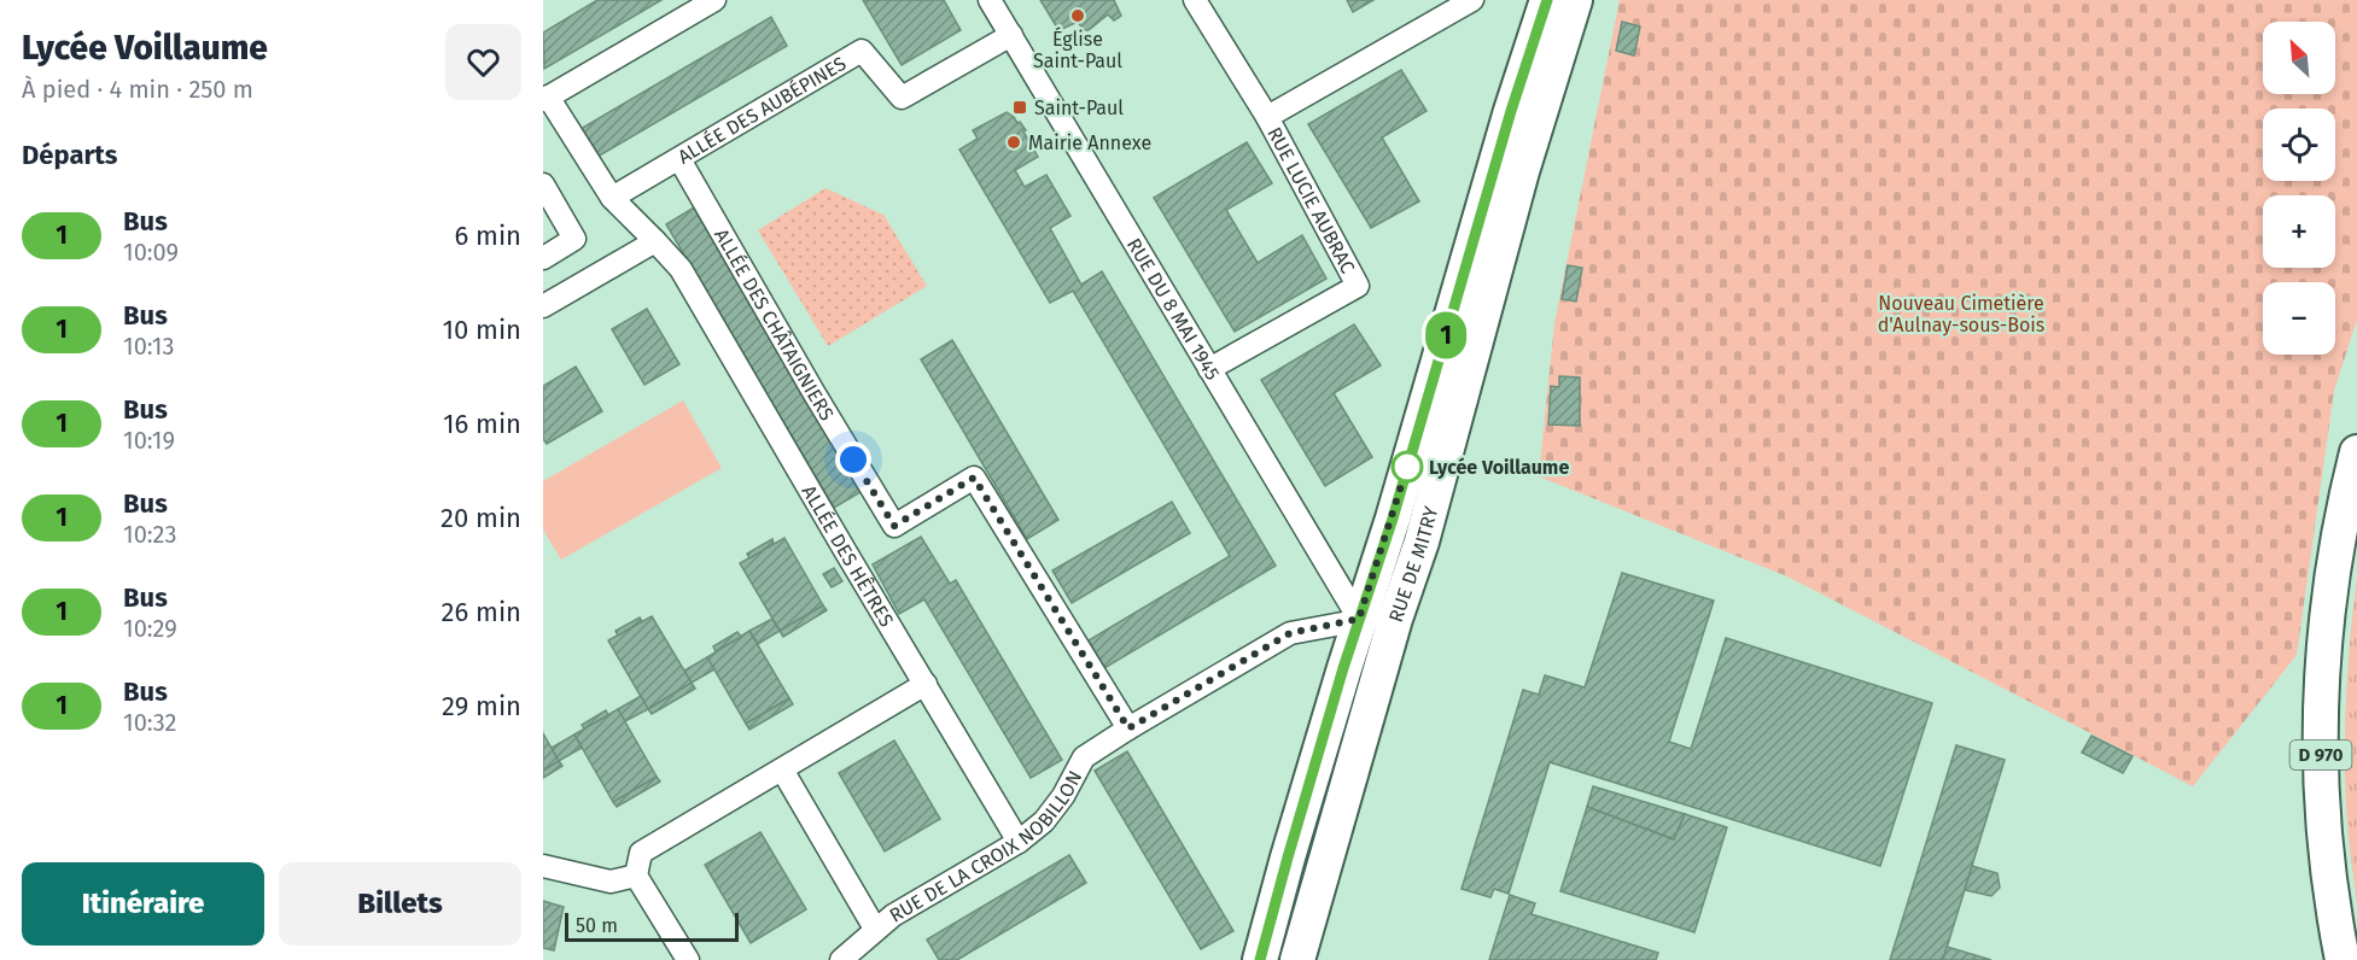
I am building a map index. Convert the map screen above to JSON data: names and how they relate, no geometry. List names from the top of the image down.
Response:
{
  "streets": {
    "main road": ["RUE DE MITRY", "D 970"],
    "street": [
      "ALLÉE DES AUBÉPINES",
      "RUE LUCIE AUBRAC",
      "RUE DU 8 MAI 1945",
      "ALLÉE DES CHÂTAIGNIERS",
      "ALLÉE DES HÊTRES",
      "RUE DE LA CROIX NOBILLON"
    ]
  },
  "crossings": [
    ["ALLÉE DES AUBÉPINES", "RUE DU 8 MAI 1945"],
    ["ALLÉE DES AUBÉPINES", "ALLÉE DES CHÂTAIGNIERS"],
    ["ALLÉE DES AUBÉPINES", "ALLÉE DES HÊTRES"],
    ["RUE LUCIE AUBRAC", "RUE DU 8 MAI 1945"],
    ["RUE DU 8 MAI 1945", "RUE DE MITRY"],
    ["RUE DU 8 MAI 1945", "RUE DE LA CROIX NOBILLON"],
    ["ALLÉE DES CHÂTAIGNIERS", "RUE DE LA CROIX NOBILLON"],
    ["ALLÉE DES HÊTRES", "RUE DE LA CROIX NOBILLON"],
    ["RUE DE MITRY", "RUE DE LA CROIX NOBILLON"]
  ],
  "parks": ["Nouveau Cimetière d'Aulnay-sous-Bois"],
  "places": {
    "other": ["Église Saint-Paul", "Mairie Annexe", "Lycée Voillaume"],
    "transit": ["Saint-Paul"]
  },
  "lines": ["bus line 1"],
  "scale_bar": "50 m",
  "north": "top left",
  "page": {
    "heading": [
      ["Lycée Voillaume", "À pied · 4 min · 250 m"],
      "Départs"
    ],
    "on_map": "1",
    "map_buttons": ["+", "−"],
    "list": [
      {
        "mark": "1",
        "name": "Bus",
        "note": "10:09",
        "value": "6 min"
      },
      {
        "mark": "1",
        "name": "Bus",
        "note": "10:13",
        "value": "10 min"
      },
      {
        "mark": "1",
        "name": "Bus",
        "note": "10:19",
        "value": "16 min"
      },
      {
        "mark": "1",
        "name": "Bus",
        "note": "10:23",
        "value": "20 min"
      },
      {
        "mark": "1",
        "name": "Bus",
        "note": "10:29",
        "value": "26 min"
      },
      {
        "mark": "1",
        "name": "Bus",
        "note": "10:32",
        "value": "29 min"
      }
    ],
    "buttons": ["Itinéraire", "Billets"],
    "scale": "50 m"
  }
}
